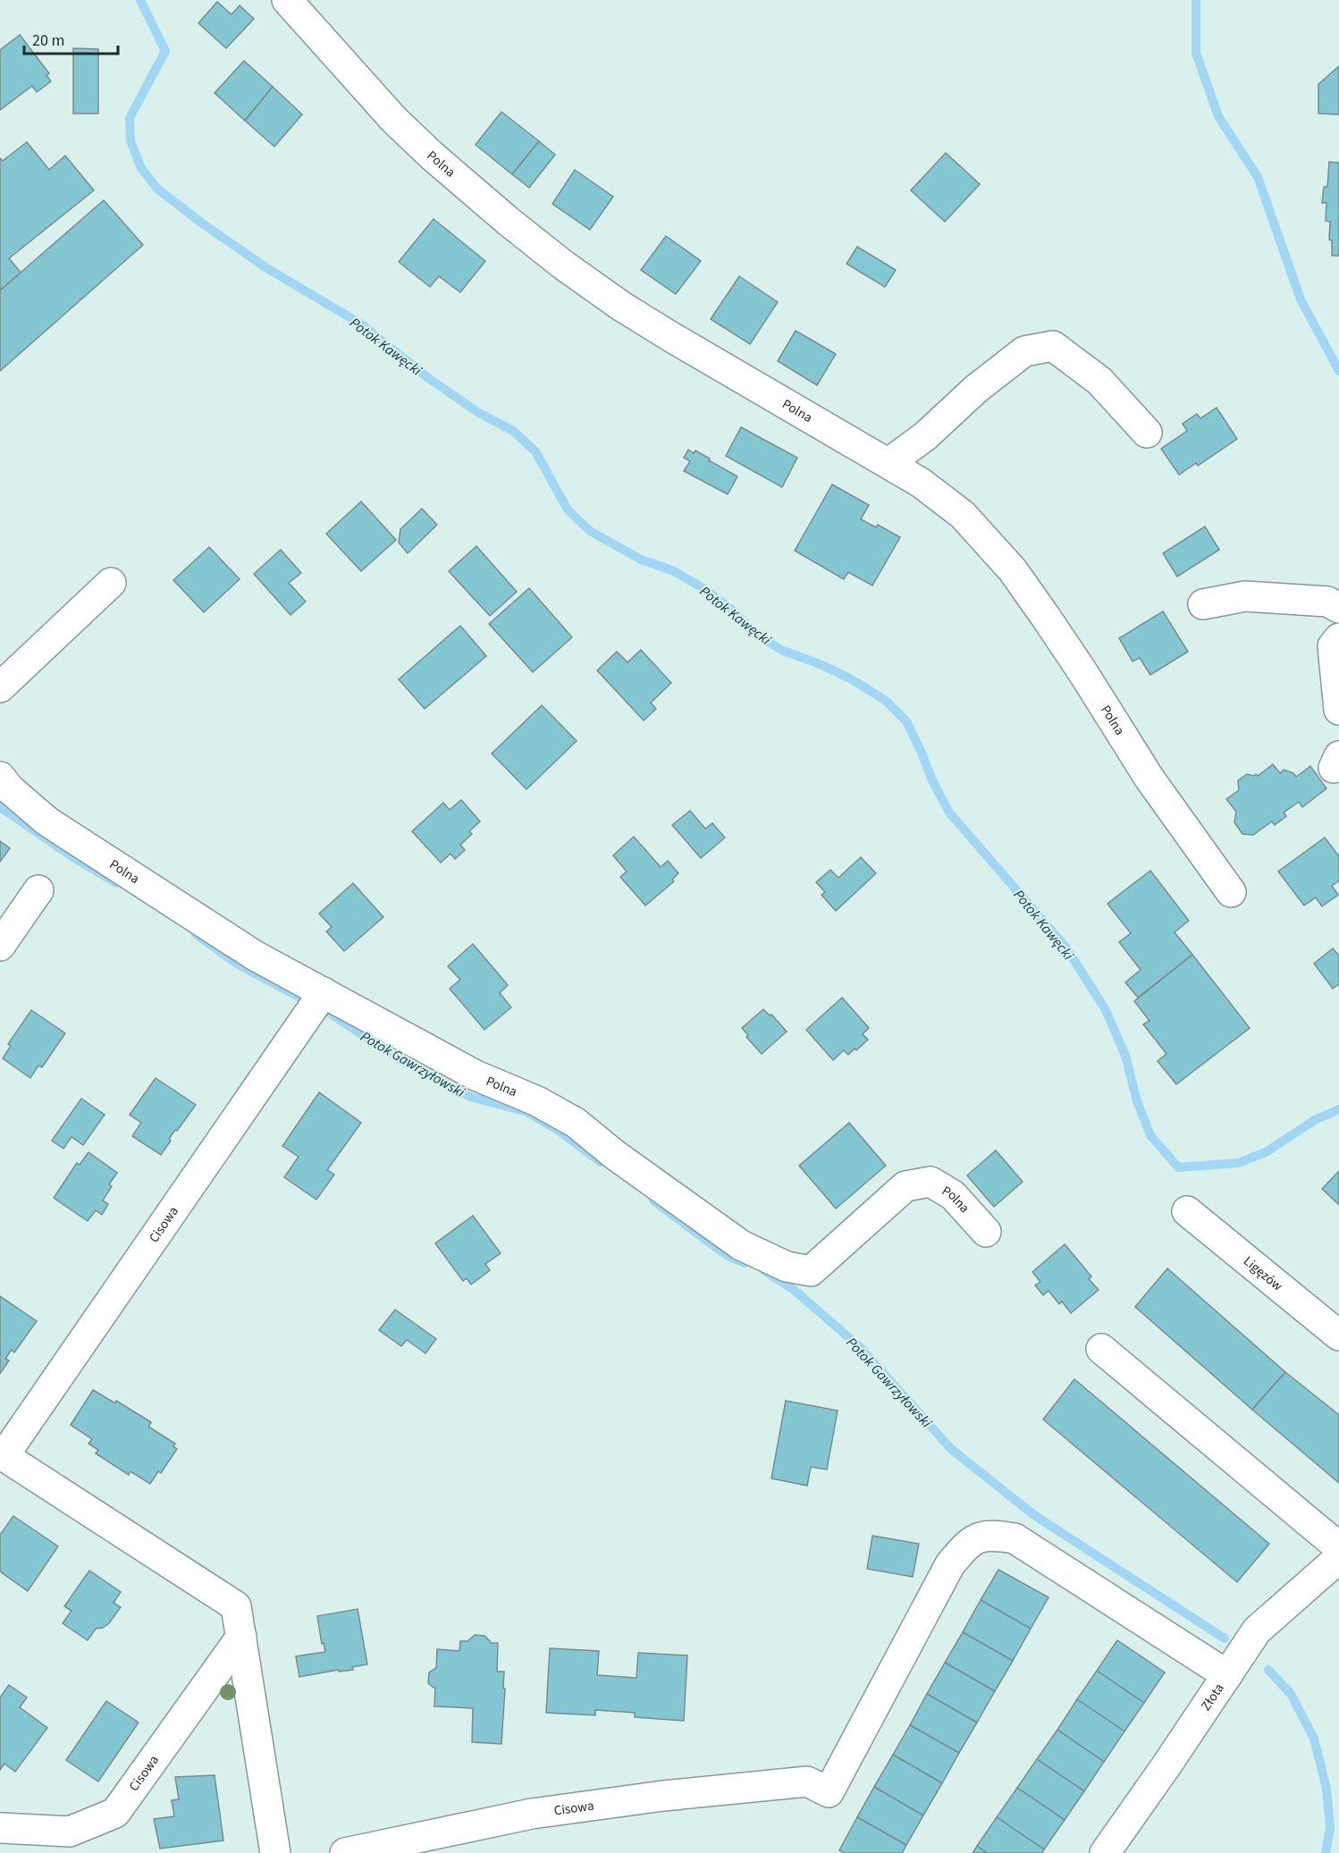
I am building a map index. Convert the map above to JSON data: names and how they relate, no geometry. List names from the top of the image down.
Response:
{
  "streets": {
    "street": [
      "Polna",
      "Cisowa",
      "Ligęzów",
      "Złota"
    ]
  },
  "crossings": [
    ["Polna", "Cisowa"],
    ["Cisowa", "Złota"]
  ],
  "water": ["Potok Kawęcki", "Potok Gawrzyłowski"],
  "scale_bar": "20 m"
}
